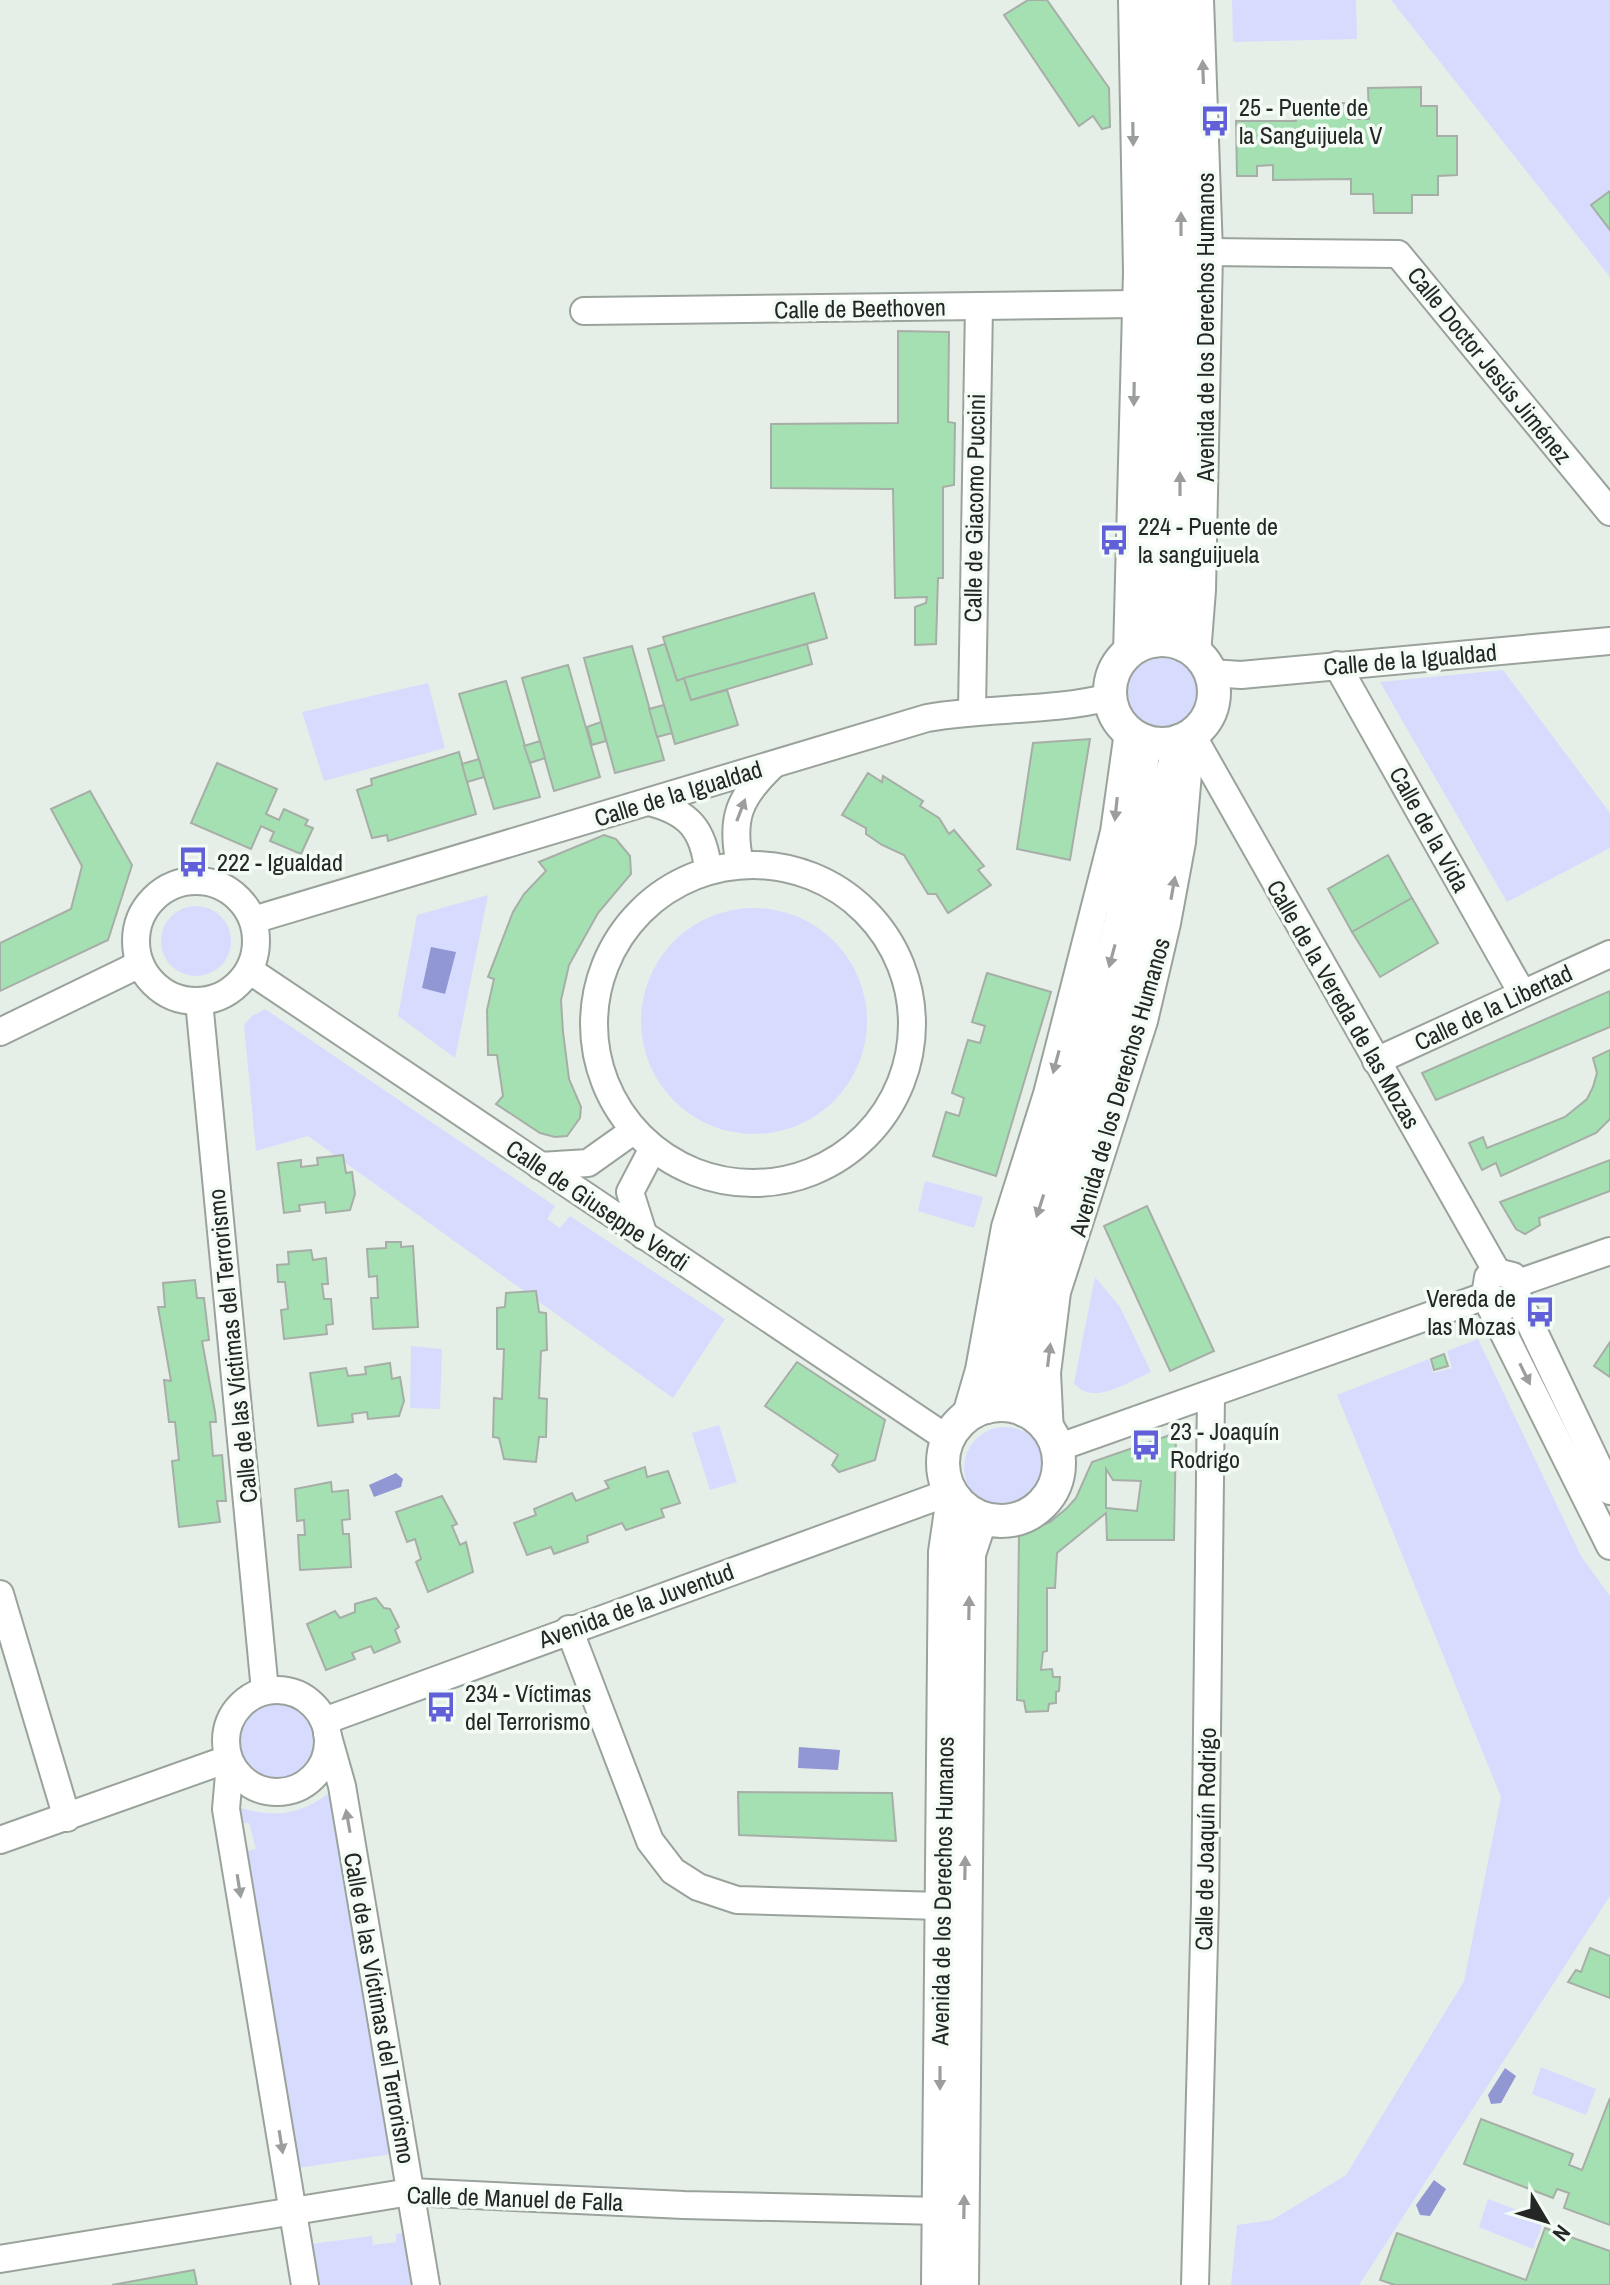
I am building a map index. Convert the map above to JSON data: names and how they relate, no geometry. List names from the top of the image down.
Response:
{
  "streets": {
    "main road": ["Avenida de los Derechos Humanos"],
    "street": [
      "Calle de Beethoven",
      "Calle Doctor Jesús Jiménez",
      "Calle de Giacomo Puccini",
      "Calle de la Igualdad",
      "Calle de la Vida",
      "Calle de la Vereda de las Mozas",
      "Calle de la Libertad",
      "Calle de Giuseppe Verdi",
      "Calle de las Víctimas del Terrorismo",
      "Avenida de la Juventud",
      "Calle de Joaquín Rodrigo",
      "Calle de Manuel de Falla"
    ]
  },
  "crossings": [
    ["Calle de Beethoven", "Calle de Giacomo Puccini"],
    ["Avenida de los Derechos Humanos", "Calle Doctor Jesús Jiménez"],
    ["Avenida de los Derechos Humanos", "Calle de la Igualdad"],
    ["Avenida de los Derechos Humanos", "Calle de la Vereda de las Mozas"],
    ["Avenida de los Derechos Humanos", "Calle de Giuseppe Verdi"],
    ["Avenida de los Derechos Humanos", "Avenida de la Juventud"],
    ["Avenida de los Derechos Humanos", "Calle de Manuel de Falla"],
    ["Calle de Giacomo Puccini", "Calle de la Igualdad"],
    ["Calle de la Igualdad", "Calle de la Vida"],
    ["Calle de la Igualdad", "Calle de la Vereda de las Mozas"],
    ["Calle de la Igualdad", "Calle de Giuseppe Verdi"],
    ["Calle de la Igualdad", "Calle de las Víctimas del Terrorismo"],
    ["Calle de la Vida", "Calle de la Libertad"],
    ["Calle de la Vereda de las Mozas", "Calle de la Libertad"],
    ["Calle de Giuseppe Verdi", "Calle de las Víctimas del Terrorismo"],
    ["Calle de Giuseppe Verdi", "Avenida de la Juventud"],
    ["Calle de las Víctimas del Terrorismo", "Avenida de la Juventud"],
    ["Calle de las Víctimas del Terrorismo", "Calle de Manuel de Falla"]
  ],
  "places": {
    "bus stop": [
      "25 - Puente de la Sanguijuela V",
      "224 - Puente de la sanguijuela",
      "222 - Igualdad",
      "Vereda de las Mozas",
      "23 - Joaquín Rodrigo",
      "234 - Víctimas del Terrorismo"
    ]
  },
  "north": "bottom right"
}
